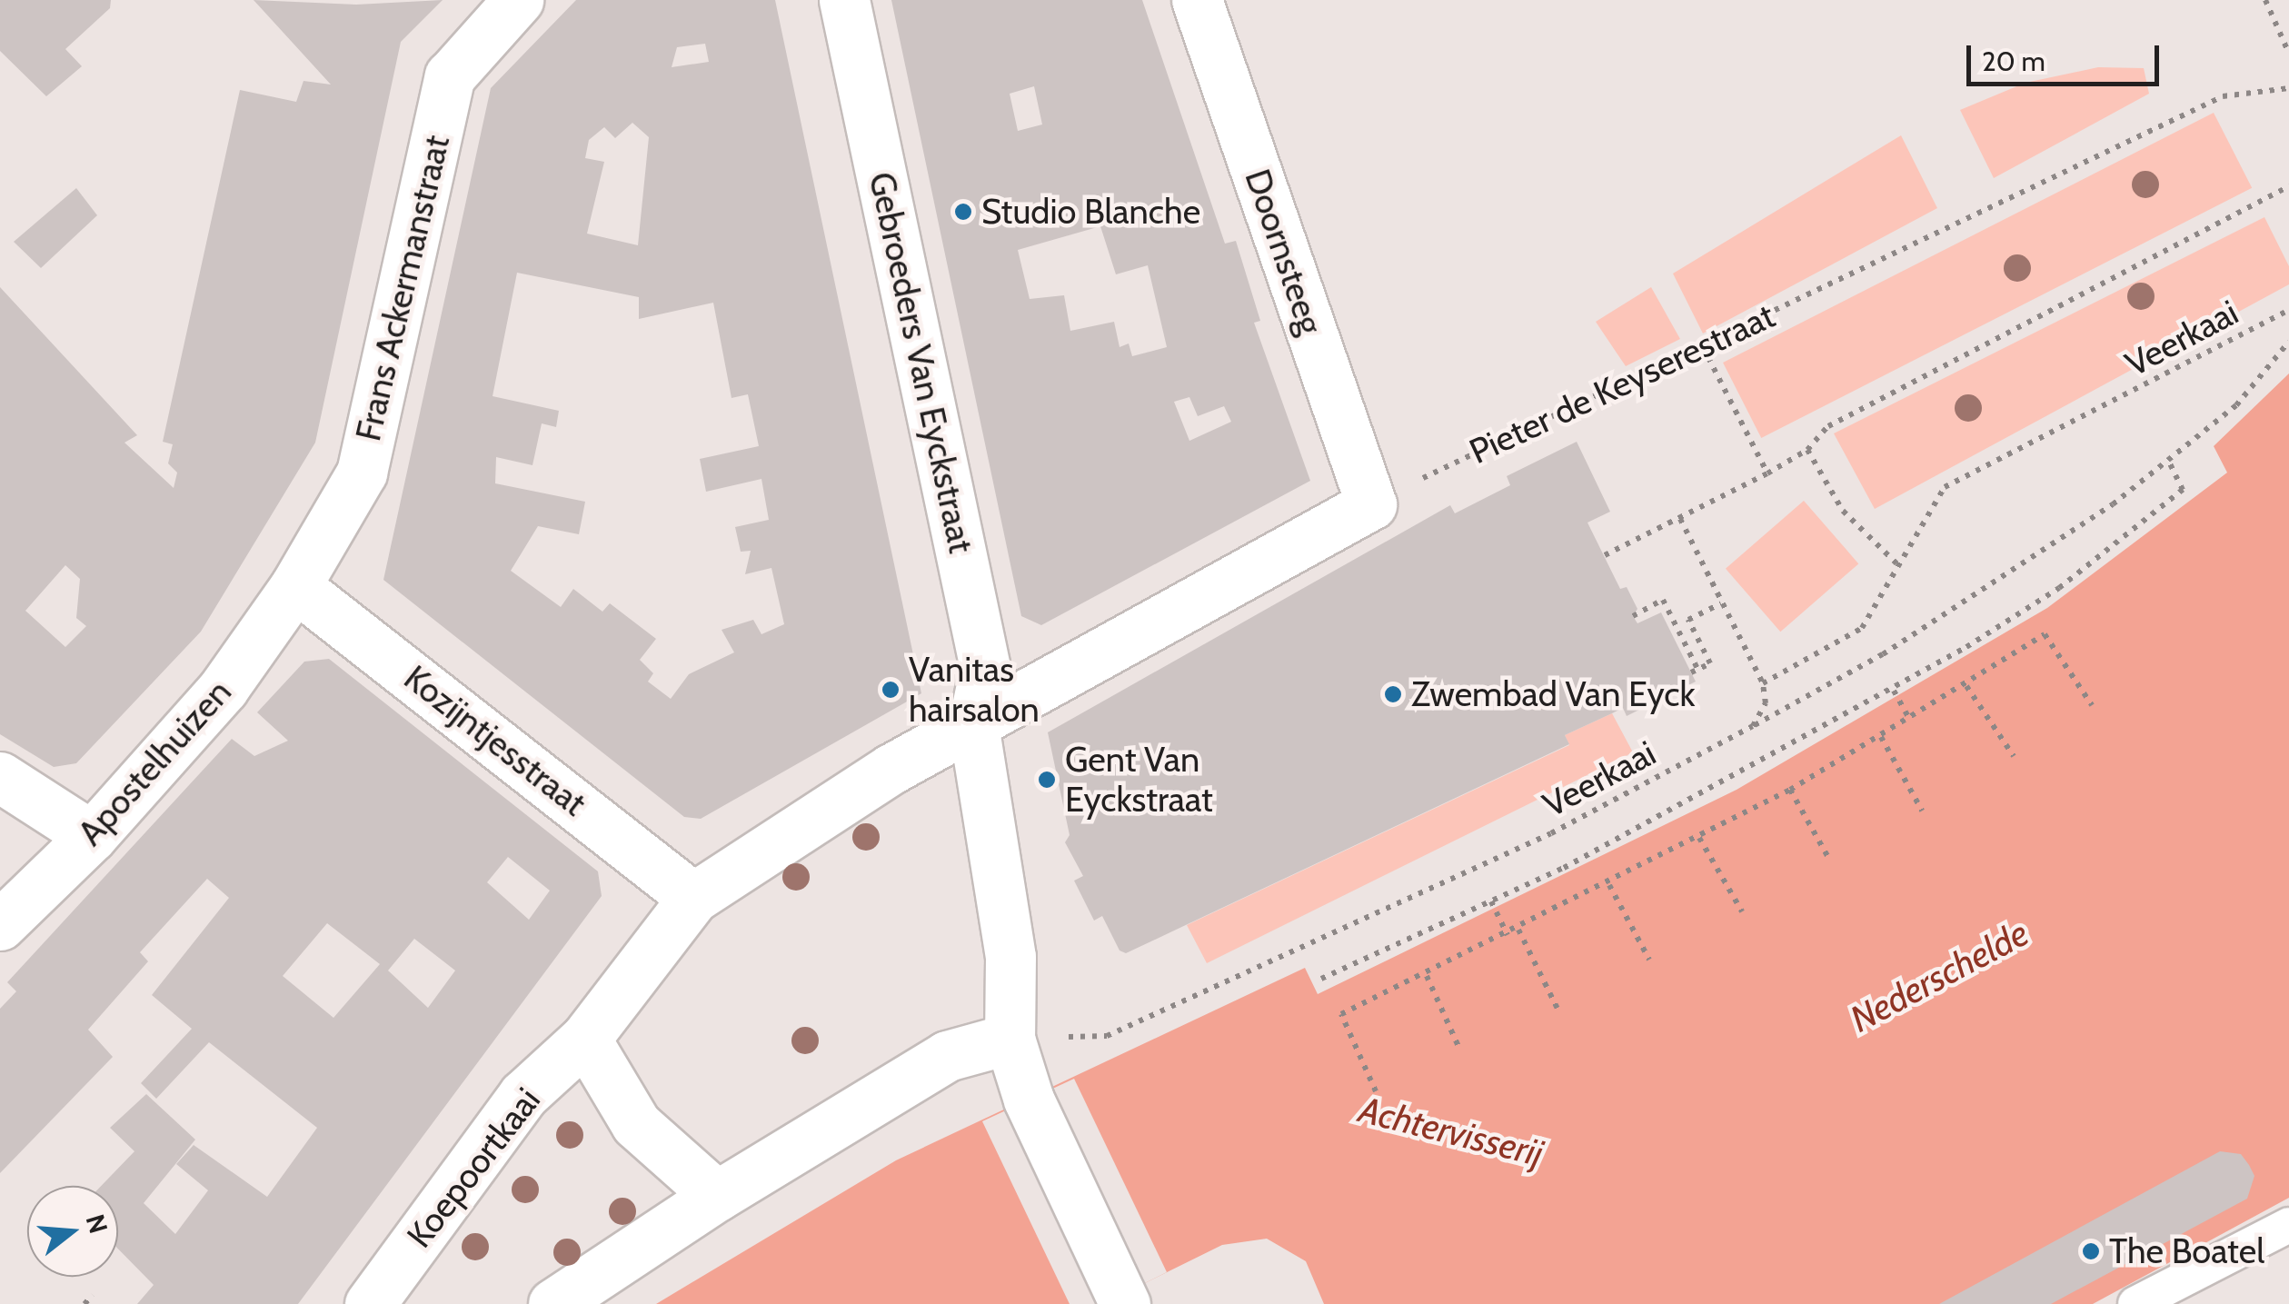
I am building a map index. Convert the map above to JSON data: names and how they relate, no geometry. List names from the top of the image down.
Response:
{
  "streets": {
    "street": [
      "Doornsteeg",
      "Frans Ackermanstraat",
      "Gebroeders Van Eyckstraat",
      "Kozijntjesstraat",
      "Apostelhuizen",
      "Koepoortkaai"
    ],
    "path": ["Veerkaai", "Pieter de Keyserestraat"]
  },
  "crossings": [
    ["Doornsteeg", "Pieter de Keyserestraat"],
    ["Frans Ackermanstraat", "Kozijntjesstraat"],
    ["Frans Ackermanstraat", "Apostelhuizen"],
    ["Gebroeders Van Eyckstraat", "Koepoortkaai"],
    ["Kozijntjesstraat", "Apostelhuizen"],
    ["Kozijntjesstraat", "Koepoortkaai"]
  ],
  "water": ["Nederschelde", "Achtervisserij"],
  "places": [
    "Studio Blanche",
    "Vanitas hairsalon",
    "Zwembad Van Eyck",
    "Gent Van Eyckstraat",
    "The Boatel"
  ],
  "scale_bar": "20 m",
  "north": "right"
}
